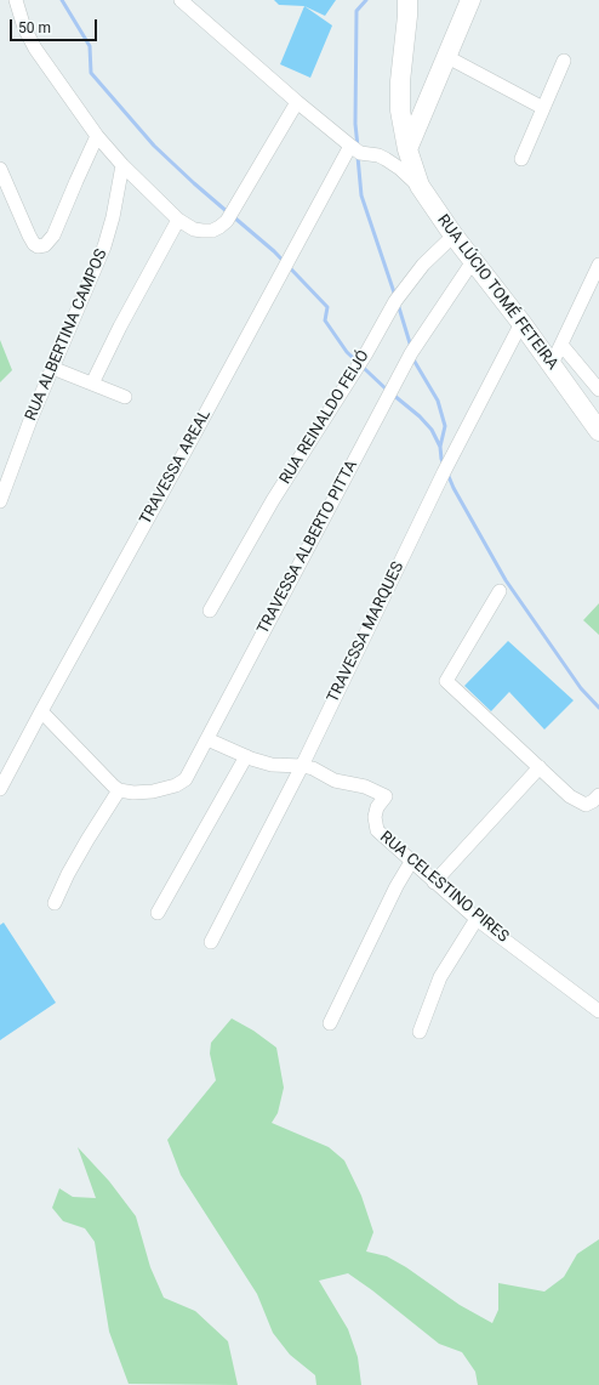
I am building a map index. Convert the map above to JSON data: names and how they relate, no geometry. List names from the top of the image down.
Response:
{
  "streets": {
    "main road": ["RUA LÚCIO TOMÉ FETEIRA"],
    "street": [
      "RUA ALBERTINA CAMPOS",
      "RUA REINALDO FEIJÓ",
      "TRAVESSA AREAL",
      "TRAVESSA ALBERTO PITTA",
      "TRAVESSA MARQUES",
      "RUA CELESTINO PIRES"
    ]
  },
  "crossings": [
    ["RUA LÚCIO TOMÉ FETEIRA", "RUA REINALDO FEIJÓ"],
    ["RUA LÚCIO TOMÉ FETEIRA", "TRAVESSA ALBERTO PITTA"],
    ["RUA LÚCIO TOMÉ FETEIRA", "TRAVESSA MARQUES"],
    ["TRAVESSA ALBERTO PITTA", "RUA CELESTINO PIRES"],
    ["TRAVESSA MARQUES", "RUA CELESTINO PIRES"]
  ],
  "scale_bar": "50 m"
}
